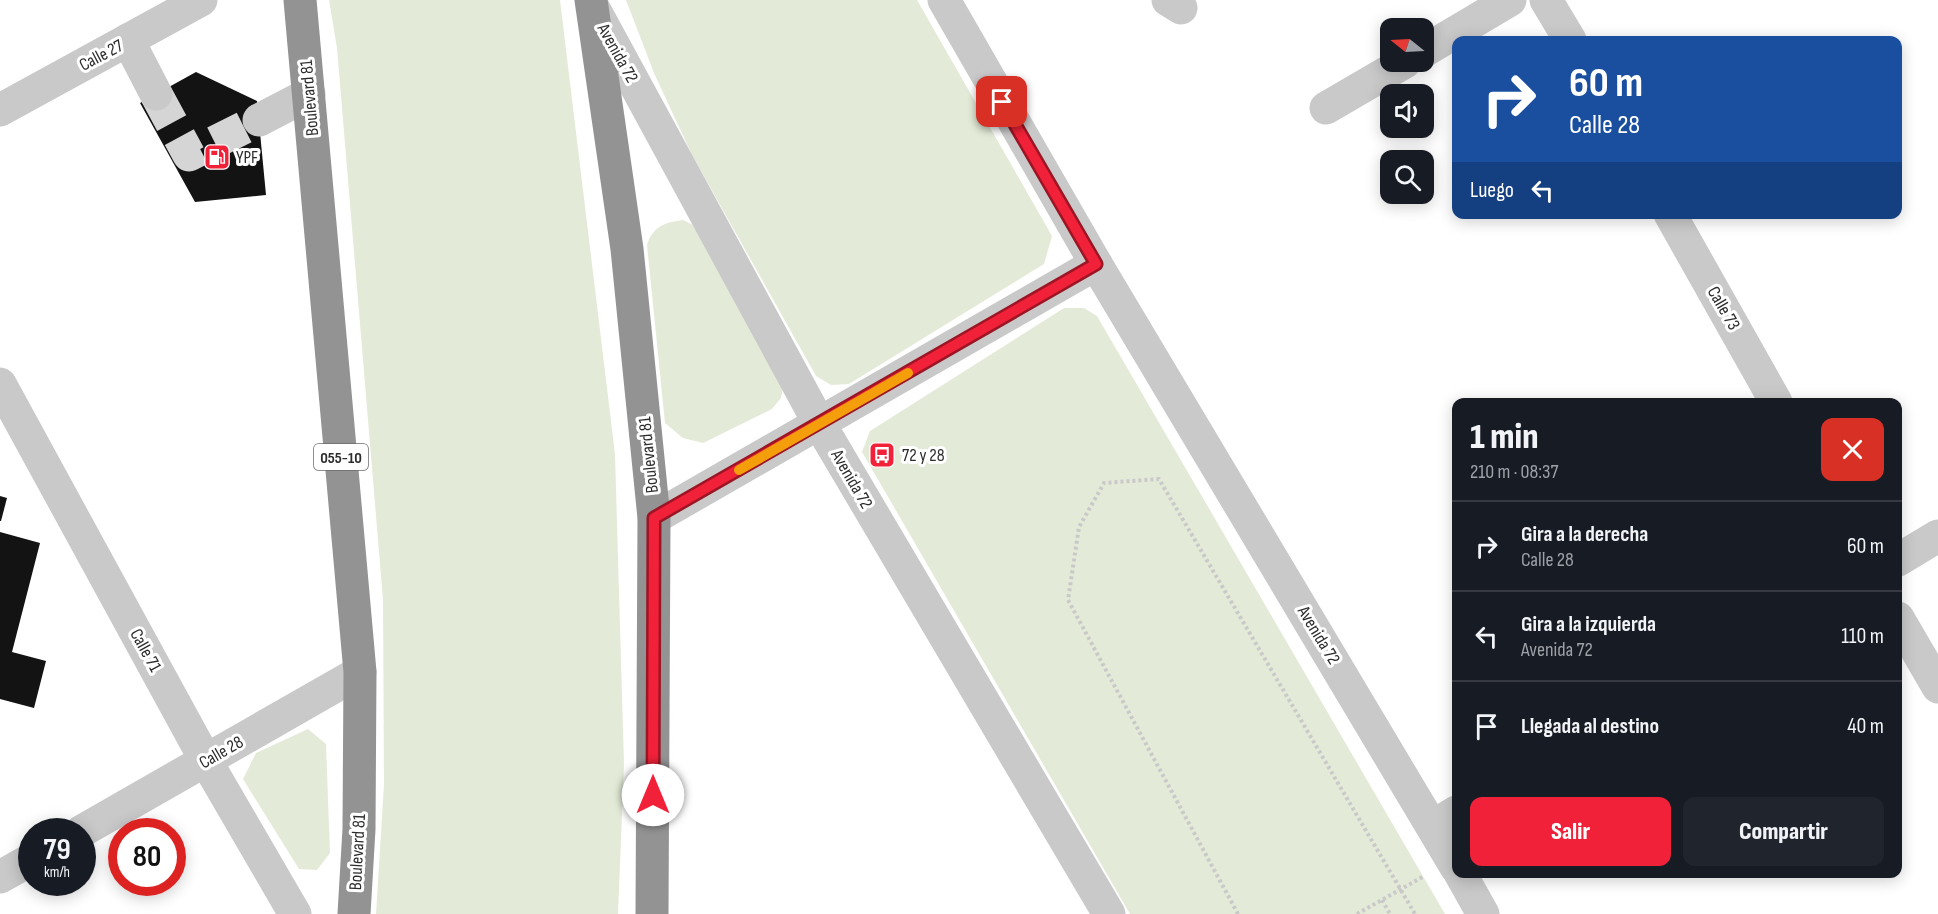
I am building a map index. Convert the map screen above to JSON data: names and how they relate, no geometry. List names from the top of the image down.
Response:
{
  "streets": {
    "highway": ["Boulevard 81", "055-10"],
    "street": [
      "Avenida 72",
      "Calle 27",
      "Calle 73",
      "Calle 71",
      "Calle 28"
    ]
  },
  "crossings": [
    ["Avenida 72", "Boulevard 81"],
    ["Boulevard 81", "Calle 28"],
    ["Calle 71", "Calle 28"]
  ],
  "places": {
    "fuel station": ["YPF"],
    "bus stop": ["72 y 28"]
  },
  "north": "left",
  "page": {
    "turn": ["60 m", "Calle 28"],
    "then": "Luego",
    "heading": ["1 min", "210 m · 08:37"],
    "list": [
      {
        "name": "Gira a la derecha",
        "note": "Calle 28",
        "value": "60 m"
      },
      {
        "name": "Gira a la izquierda",
        "note": "Avenida 72",
        "value": "110 m"
      },
      {
        "name": "Llegada al destino",
        "value": "40 m"
      }
    ],
    "buttons": ["Salir", "Compartir"],
    "speed": "79 km/h",
    "limit": "80"
  }
}
